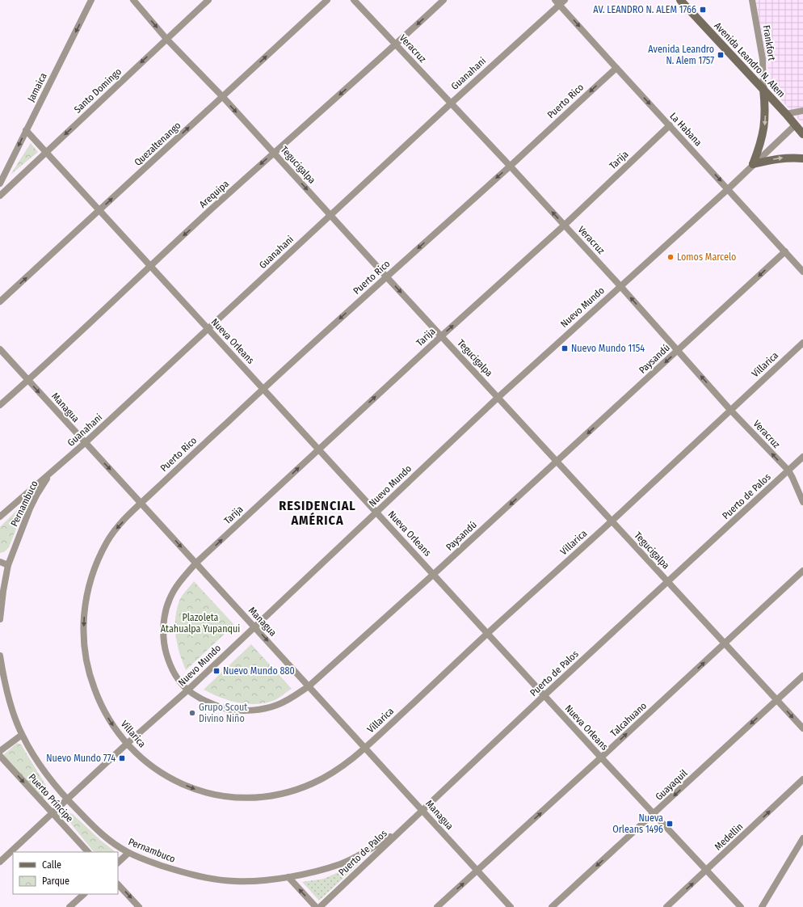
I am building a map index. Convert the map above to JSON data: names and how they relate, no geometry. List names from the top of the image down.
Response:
{
  "streets": {
    "main road": ["Avenida Leandro N. Alem"],
    "street": [
      "Frankfort",
      "Veracruz",
      "Guanahani",
      "Jamaica",
      "Santo Domingo",
      "Puerto Rico",
      "La Habana",
      "Quezaltenango",
      "Tarija",
      "Tegucigalpa",
      "Arequipa",
      "Nuevo Mundo",
      "Nueva Orleans",
      "Paysandú",
      "Villarica",
      "Managua",
      "Puerto de Palos",
      "Pernambuco",
      "Talcahuano",
      "Guayaquil",
      "Puerto Príncipe",
      "Medellin"
    ]
  },
  "crossings": [
    ["Frankfort", "Avenida Leandro N. Alem"],
    ["Veracruz", "Guanahani"],
    ["Veracruz", "Puerto Rico"],
    ["Veracruz", "Tarija"],
    ["Veracruz", "Arequipa"],
    ["Veracruz", "Nuevo Mundo"],
    ["Veracruz", "Paysandú"],
    ["Veracruz", "Villarica"],
    ["Veracruz", "Puerto de Palos"],
    ["Avenida Leandro N. Alem", "Nuevo Mundo"],
    ["Guanahani", "La Habana"],
    ["Guanahani", "Tegucigalpa"],
    ["Guanahani", "Nueva Orleans"],
    ["Guanahani", "Managua"],
    ["Guanahani", "Pernambuco"],
    ["Jamaica", "Nueva Orleans"],
    ["Santo Domingo", "Tegucigalpa"],
    ["Santo Domingo", "Nueva Orleans"],
    ["Puerto Rico", "La Habana"],
    ["Puerto Rico", "Tegucigalpa"],
    ["Puerto Rico", "Nueva Orleans"],
    ["Puerto Rico", "Villarica"],
    ["Puerto Rico", "Managua"],
    ["La Habana", "Tarija"],
    ["La Habana", "Nuevo Mundo"],
    ["La Habana", "Paysandú"],
    ["Quezaltenango", "Tegucigalpa"],
    ["Quezaltenango", "Nueva Orleans"],
    ["Tarija", "Tegucigalpa"],
    ["Tarija", "Nueva Orleans"],
    ["Tarija", "Paysandú"],
    ["Tarija", "Managua"],
    ["Tegucigalpa", "Arequipa"],
    ["Tegucigalpa", "Nuevo Mundo"],
    ["Tegucigalpa", "Paysandú"],
    ["Tegucigalpa", "Villarica"],
    ["Tegucigalpa", "Puerto de Palos"],
    ["Tegucigalpa", "Talcahuano"],
    ["Tegucigalpa", "Guayaquil"],
    ["Arequipa", "Nueva Orleans"],
    ["Arequipa", "Managua"],
    ["Nuevo Mundo", "Nueva Orleans"],
    ["Nuevo Mundo", "Paysandú"],
    ["Nuevo Mundo", "Villarica"],
    ["Nuevo Mundo", "Managua"],
    ["Nuevo Mundo", "Pernambuco"],
    ["Nuevo Mundo", "Puerto Príncipe"],
    ["Nueva Orleans", "Paysandú"],
    ["Nueva Orleans", "Villarica"],
    ["Nueva Orleans", "Puerto de Palos"],
    ["Nueva Orleans", "Talcahuano"],
    ["Nueva Orleans", "Guayaquil"],
    ["Nueva Orleans", "Medellin"],
    ["Paysandú", "Managua"],
    ["Villarica", "Managua"],
    ["Managua", "Puerto de Palos"],
    ["Managua", "Talcahuano"],
    ["Puerto de Palos", "Pernambuco"]
  ],
  "one_way": [
    "Veracruz",
    "Jamaica",
    "Santo Domingo",
    "Puerto Rico",
    "La Habana",
    "Quezaltenango",
    "Tarija",
    "Arequipa",
    "Paysandú",
    "Managua",
    "Talcahuano",
    "Guayaquil",
    "Puerto Príncipe"
  ],
  "districts": ["RESIDENCIAL AMÉRICA"],
  "parks": ["Plazoleta Atahualpa Yupanqui"],
  "places": {
    "transit": [
      "AV. LEANDRO N. ALEM 1766",
      "Avenida Leandro N. Alem 1757",
      "Nuevo Mundo 1154",
      "Nuevo Mundo 880",
      "Nuevo Mundo 774",
      "Nueva Orleans 1496"
    ],
    "other": ["Lomos Marcelo", "Grupo Scout Divino Niño"]
  },
  "legend": ["Calle", "Parque"]
}
